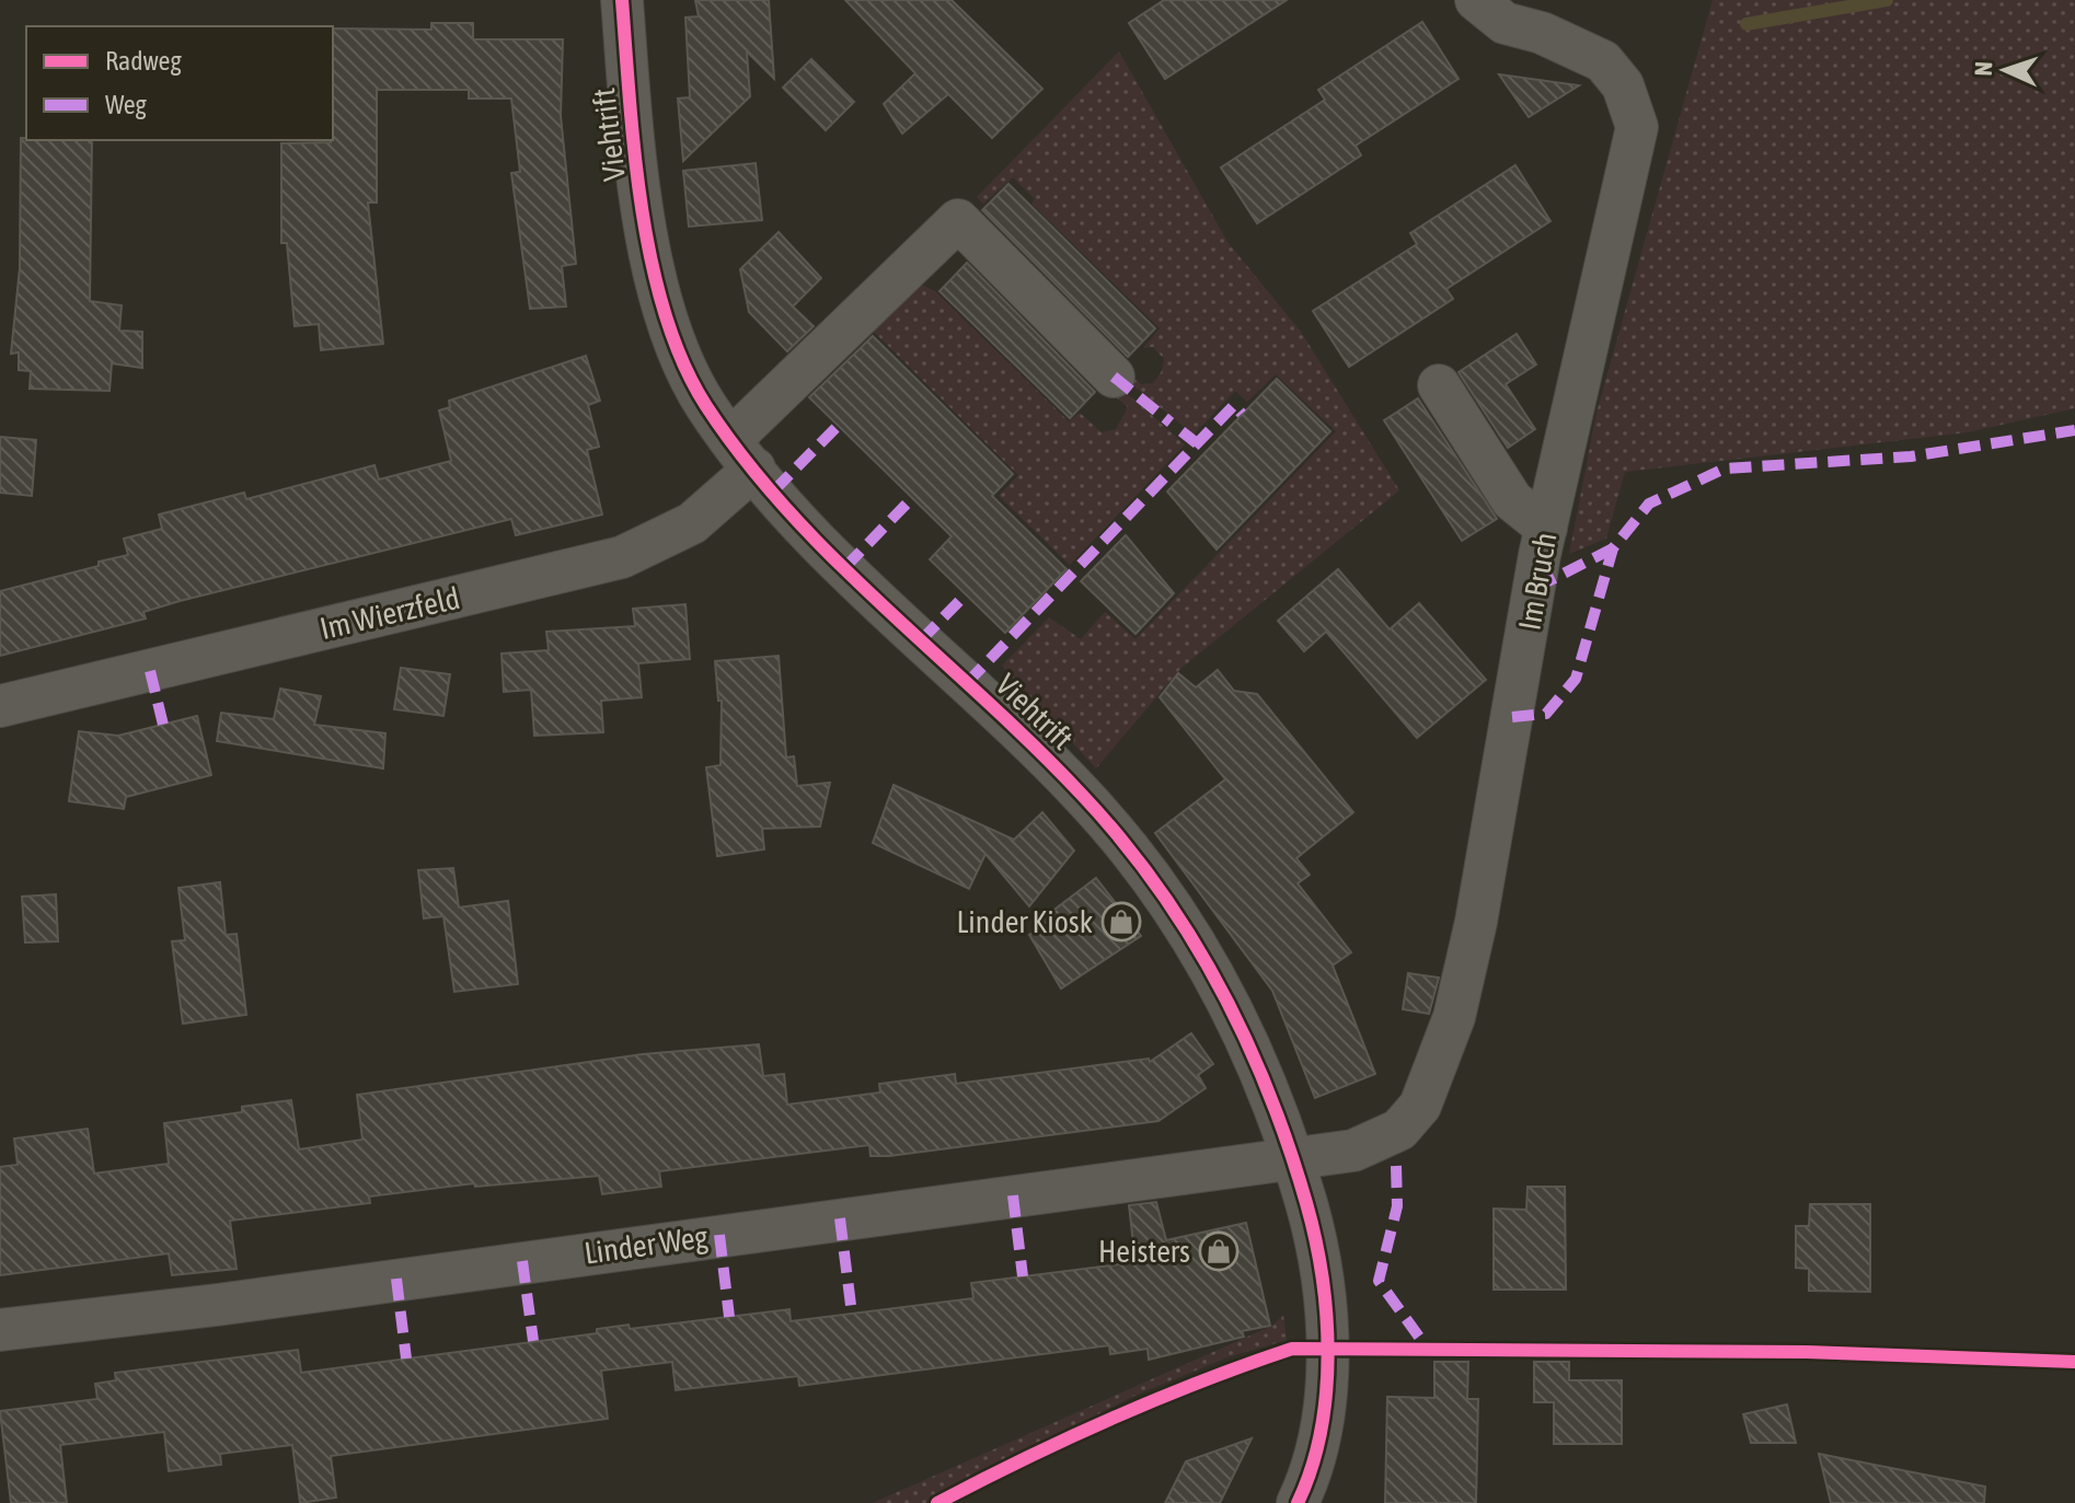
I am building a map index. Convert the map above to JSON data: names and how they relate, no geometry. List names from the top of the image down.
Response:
{
  "streets": {
    "street": [
      "Viehtrift",
      "Im Bruch",
      "Im Wierzfeld",
      "Linder Weg"
    ]
  },
  "crossings": [
    ["Viehtrift", "Im Bruch"],
    ["Viehtrift", "Im Wierzfeld"],
    ["Viehtrift", "Linder Weg"],
    ["Im Bruch", "Linder Weg"]
  ],
  "places": {
    "shop": ["Linder Kiosk", "Heisters"]
  },
  "legend": ["Radweg", "Weg"],
  "north": "left"
}
